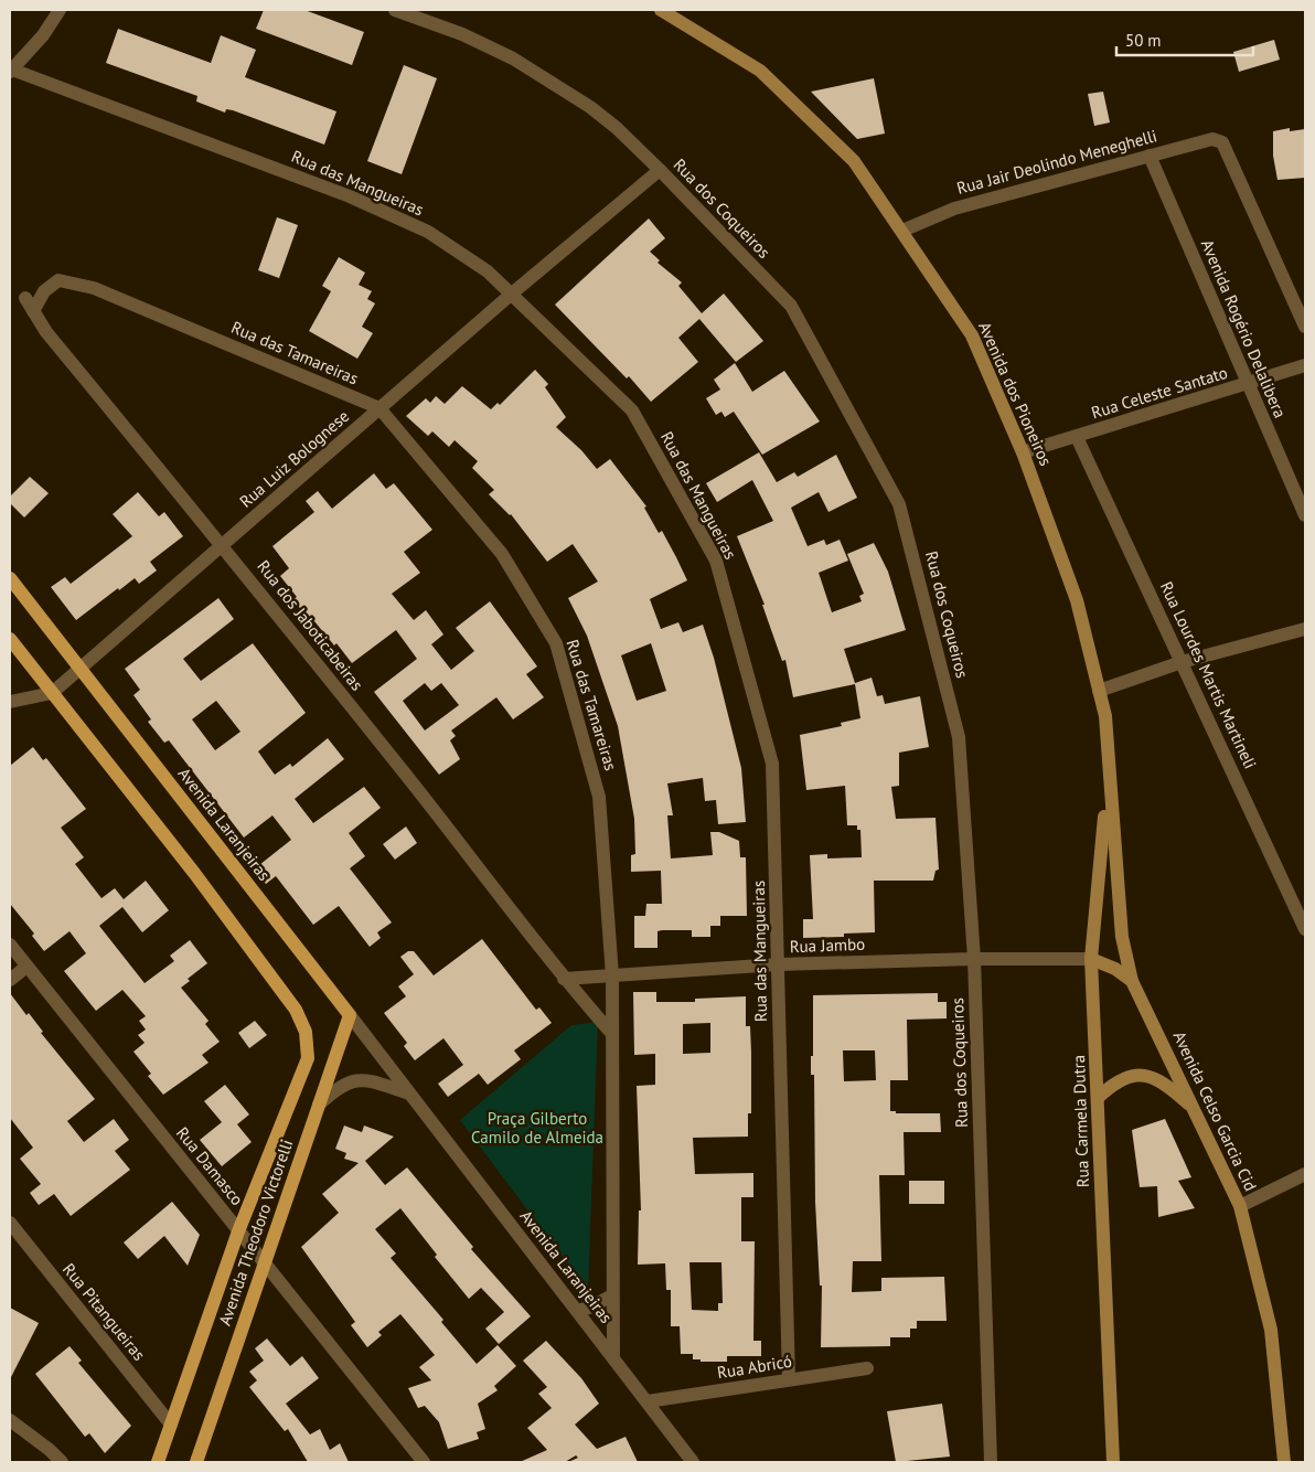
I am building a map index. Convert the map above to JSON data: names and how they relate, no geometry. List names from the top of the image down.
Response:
{
  "streets": {
    "main road": [
      "Avenida dos Pioneiros",
      "Avenida Laranjeiras",
      "Avenida Celso Garcia Cid",
      "Rua Carmela Dutra",
      "Avenida Theodoro Victorelli"
    ],
    "street": [
      "Rua Jair Deolindo Meneghelli",
      "Rua das Mangueiras",
      "Rua dos Coqueiros",
      "Avenida Rogério Delalibera",
      "Rua das Tamareiras",
      "Rua Celeste Santato",
      "Rua Luiz Bolognese",
      "Rua dos Jaboticabeiras",
      "Rua Lourdes Martis Martineli",
      "Rua Jambo",
      "Rua Damasco",
      "Rua Pitangueiras",
      "Rua Abricó"
    ]
  },
  "crossings": [
    ["Rua Jair Deolindo Meneghelli", "Avenida Rogério Delalibera"],
    ["Rua Jair Deolindo Meneghelli", "Avenida dos Pioneiros"],
    ["Rua das Mangueiras", "Rua Luiz Bolognese"],
    ["Rua das Mangueiras", "Rua Jambo"],
    ["Rua das Mangueiras", "Rua Abricó"],
    ["Rua dos Coqueiros", "Rua Luiz Bolognese"],
    ["Rua dos Coqueiros", "Rua Jambo"],
    ["Avenida Rogério Delalibera", "Rua Celeste Santato"],
    ["Rua das Tamareiras", "Rua Luiz Bolognese"],
    ["Rua das Tamareiras", "Rua dos Jaboticabeiras"],
    ["Rua das Tamareiras", "Avenida Laranjeiras"],
    ["Rua das Tamareiras", "Rua Jambo"],
    ["Rua Celeste Santato", "Avenida dos Pioneiros"],
    ["Rua Celeste Santato", "Rua Lourdes Martis Martineli"],
    ["Avenida dos Pioneiros", "Avenida Celso Garcia Cid"],
    ["Avenida dos Pioneiros", "Rua Carmela Dutra"],
    ["Rua Luiz Bolognese", "Rua dos Jaboticabeiras"],
    ["Rua Luiz Bolognese", "Avenida Laranjeiras"],
    ["Rua Luiz Bolognese", "Avenida Theodoro Victorelli"],
    ["Rua dos Jaboticabeiras", "Rua Jambo"],
    ["Avenida Laranjeiras", "Avenida Theodoro Victorelli"],
    ["Avenida Laranjeiras", "Rua Abricó"],
    ["Rua Jambo", "Rua Carmela Dutra"],
    ["Avenida Celso Garcia Cid", "Rua Carmela Dutra"],
    ["Rua Damasco", "Avenida Theodoro Victorelli"],
    ["Avenida Theodoro Victorelli", "Rua Pitangueiras"]
  ],
  "parks": ["Praça Gilberto Camilo de Almeida"],
  "scale_bar": "50 m"
}
